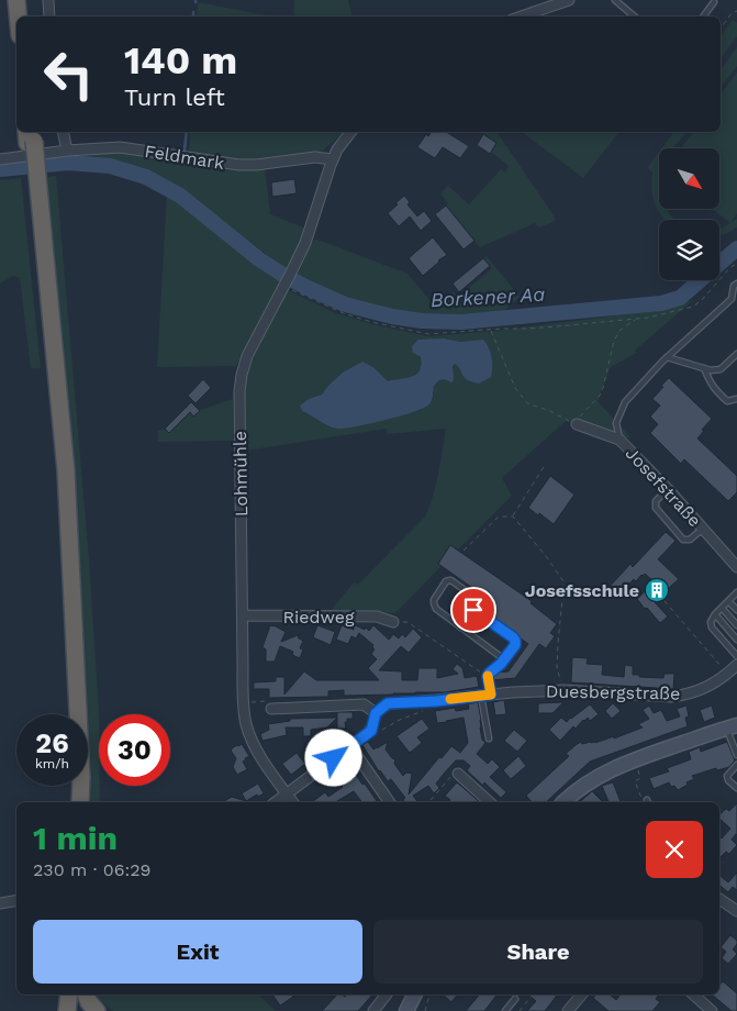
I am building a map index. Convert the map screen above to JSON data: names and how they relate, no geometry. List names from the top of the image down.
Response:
{
  "streets": {
    "street": [
      "Feldmark",
      "Lohmühle",
      "Josefstraße",
      "Riedweg",
      "Duesbergstraße"
    ]
  },
  "crossings": [
    ["Feldmark", "Lohmühle"],
    ["Lohmühle", "Riedweg"]
  ],
  "water": ["Borkener Aa"],
  "places": {
    "building": ["Josefsschule"]
  },
  "north": "bottom right",
  "page": {
    "turn": ["140 m", "Turn left"],
    "speed": "26 km/h",
    "limit": "30",
    "heading": ["1 min", "230 m · 06:29"],
    "buttons": ["Exit", "Share"]
  }
}
